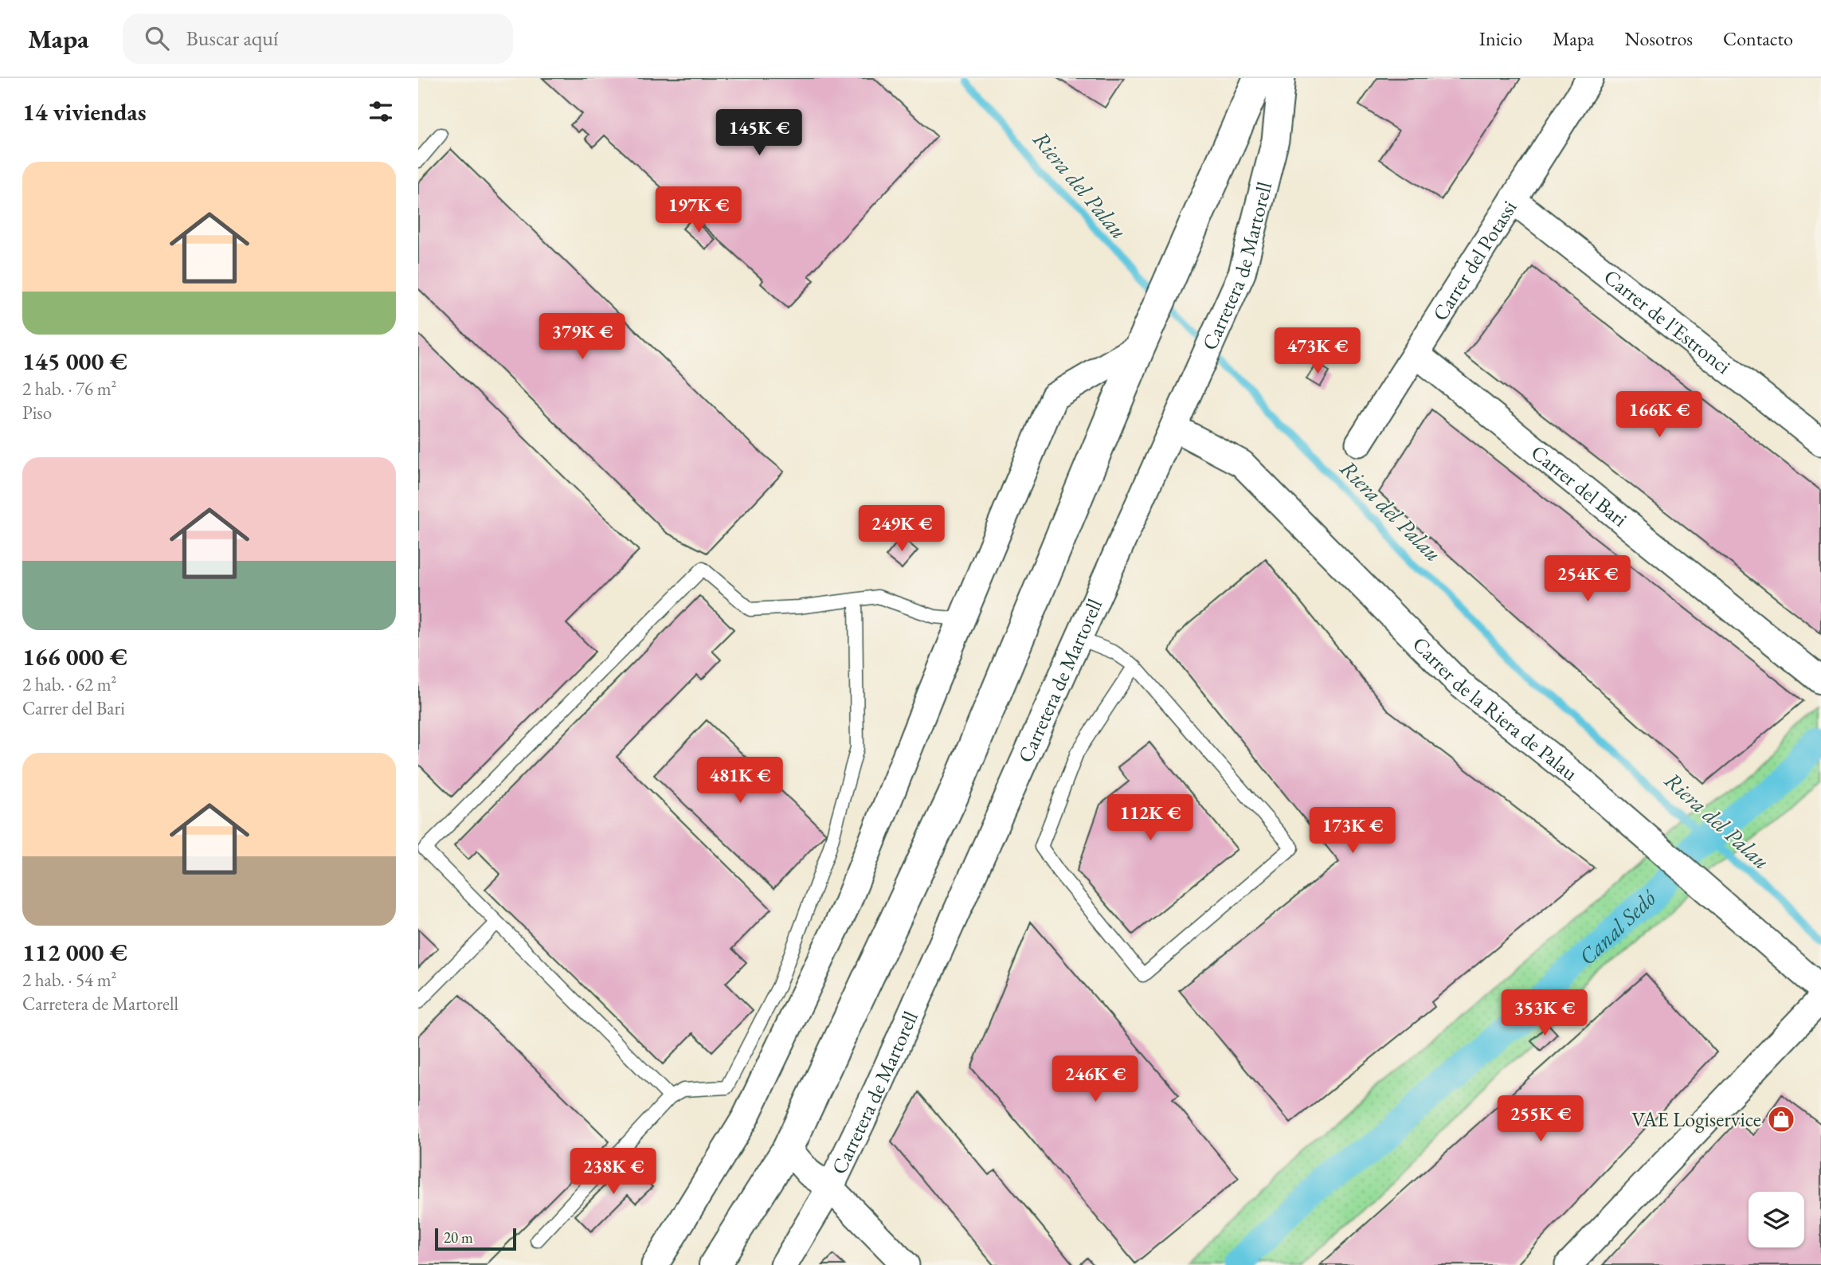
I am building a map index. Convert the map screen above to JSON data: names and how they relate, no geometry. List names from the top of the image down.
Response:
{
  "streets": {
    "street": [
      "Carrer del Potassi",
      "Carretera de Martorell",
      "Carrer de l'Estronci",
      "Carrer del Bari",
      "Carrer de la Riera de Palau"
    ]
  },
  "crossings": [
    ["Carrer del Potassi", "Carrer de l'Estronci"],
    ["Carrer del Potassi", "Carrer del Bari"],
    ["Carretera de Martorell", "Carrer de la Riera de Palau"]
  ],
  "water": ["Riera del Palau", "Canal Sedó"],
  "places": {
    "shop": ["VAE Logiservice"]
  },
  "scale_bar": "20 m",
  "page": {
    "header": "Mapa",
    "search": "Buscar aquí",
    "nav": [
      "Inicio",
      "Mapa",
      "Nosotros",
      "Contacto"
    ],
    "heading": "14 viviendas",
    "price": [
      "145K €",
      "197K €",
      "379K €",
      "473K €",
      "166K €",
      "249K €",
      "254K €",
      "481K €",
      "112K €",
      "173K €",
      "353K €",
      "246K €",
      "255K €",
      "238K €"
    ],
    "list": [
      {
        "name": "145 000 €",
        "note": "2 hab. · 76 m² · Piso"
      },
      {
        "name": "166 000 €",
        "note": "2 hab. · 62 m² · Carrer del Bari"
      },
      {
        "name": "112 000 €",
        "note": "2 hab. · 54 m² · Carretera de Martorell"
      }
    ],
    "scale": "20 m"
  }
}
